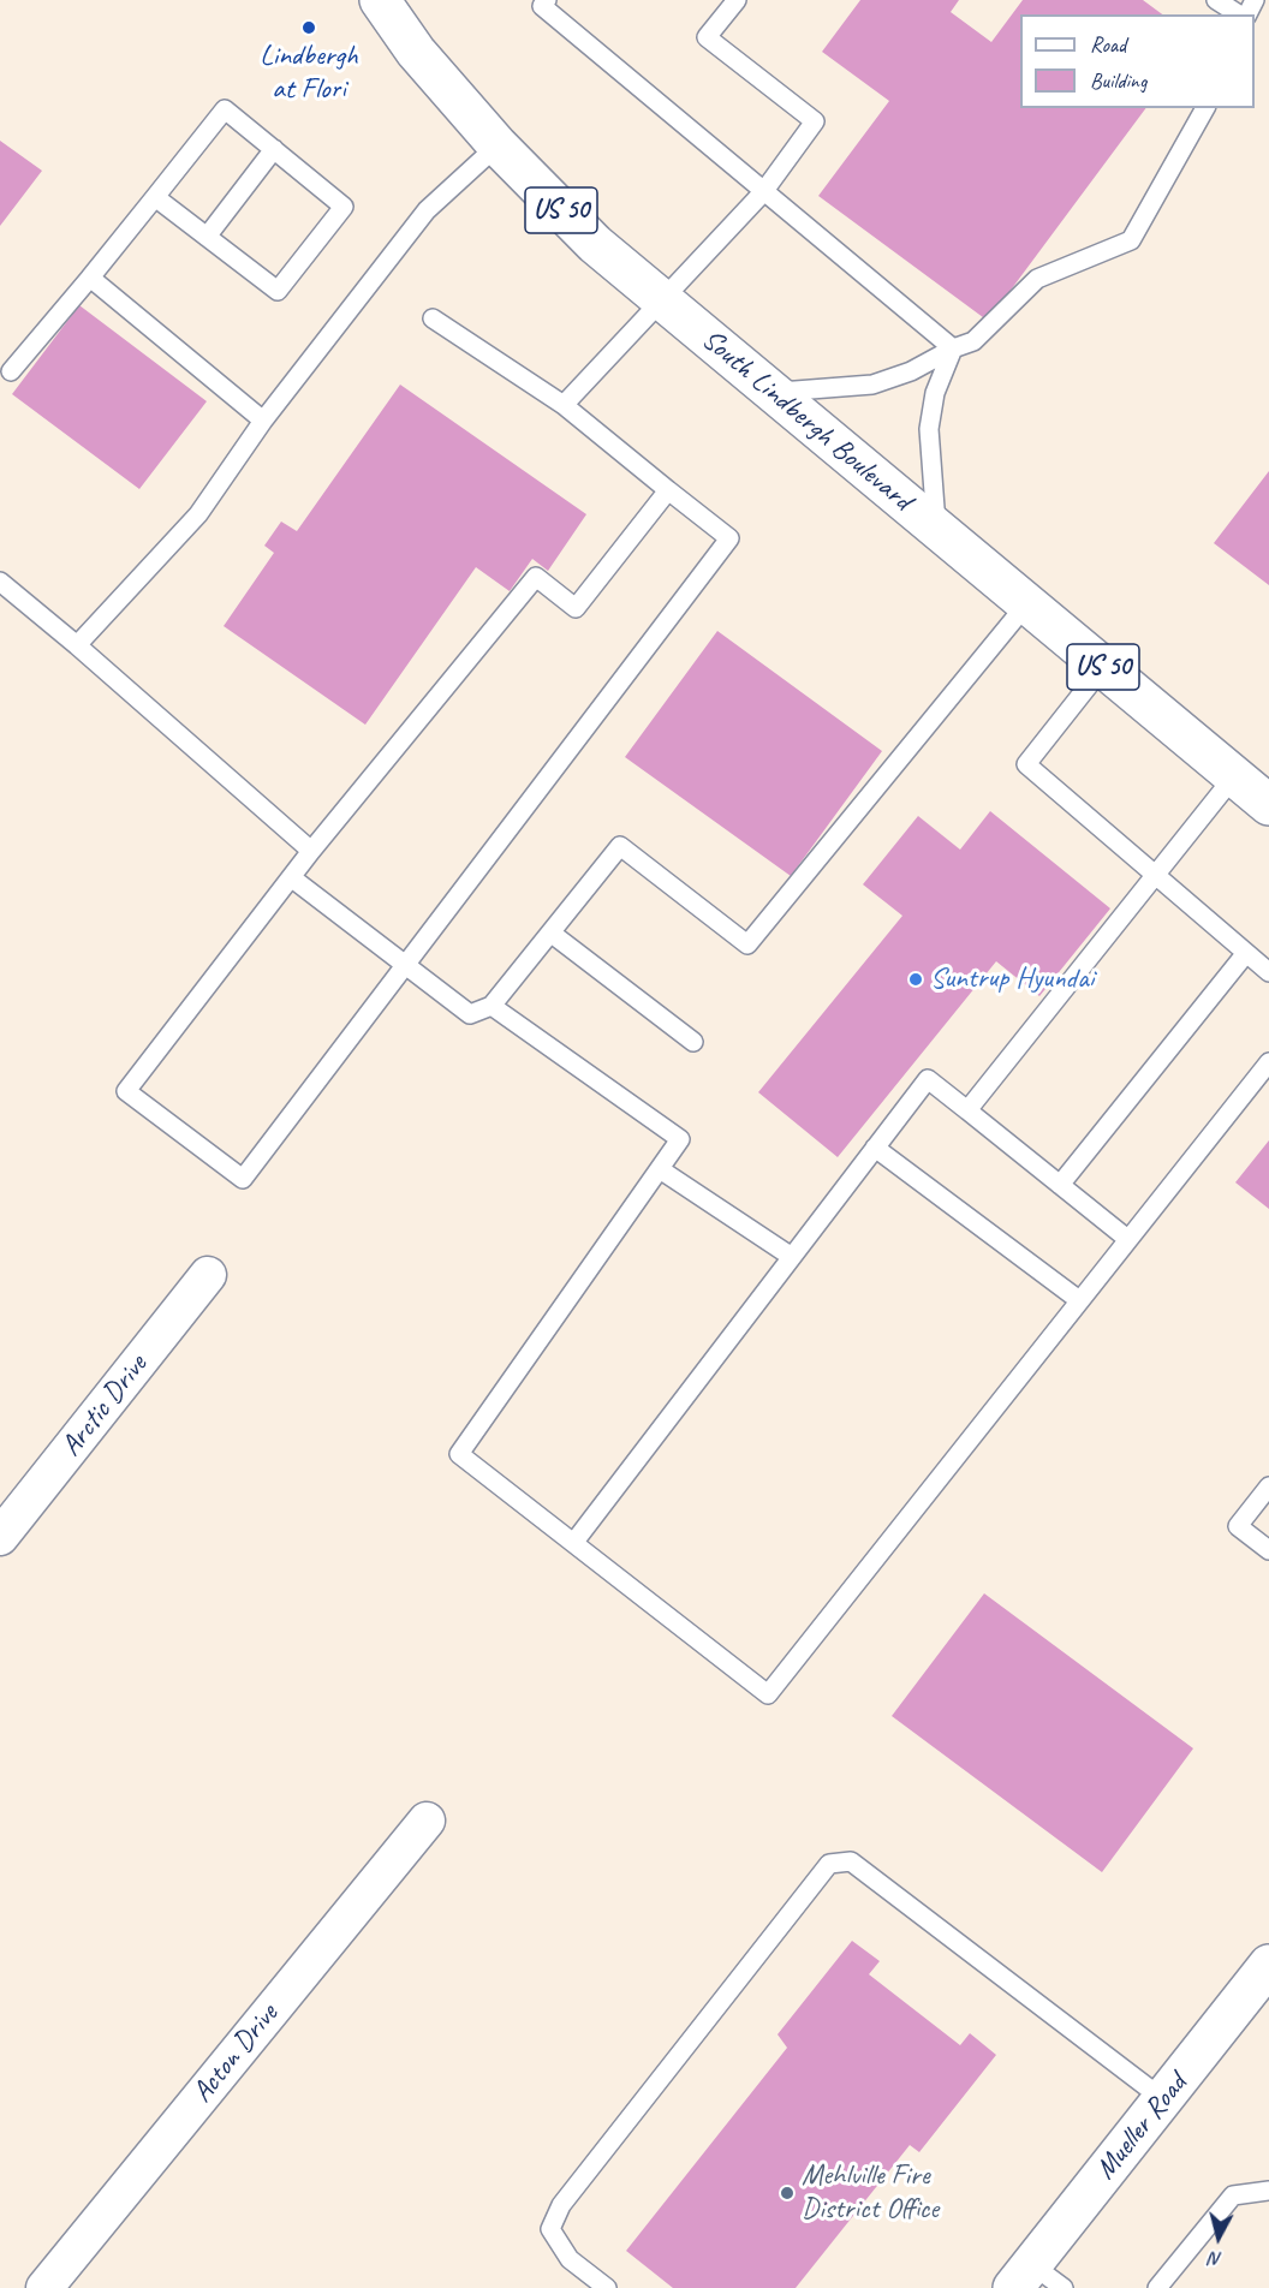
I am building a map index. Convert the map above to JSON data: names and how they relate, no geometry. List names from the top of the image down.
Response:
{
  "streets": {
    "main road": ["US 50", "South Lindbergh Boulevard", "Mueller Road"],
    "street": ["Arctic Drive", "Acton Drive"]
  },
  "places": ["Lindbergh at Flori", "Suntrup Hyundai", "Mehlville Fire District Office"],
  "legend": ["Road", "Building"],
  "north": "bottom"
}
